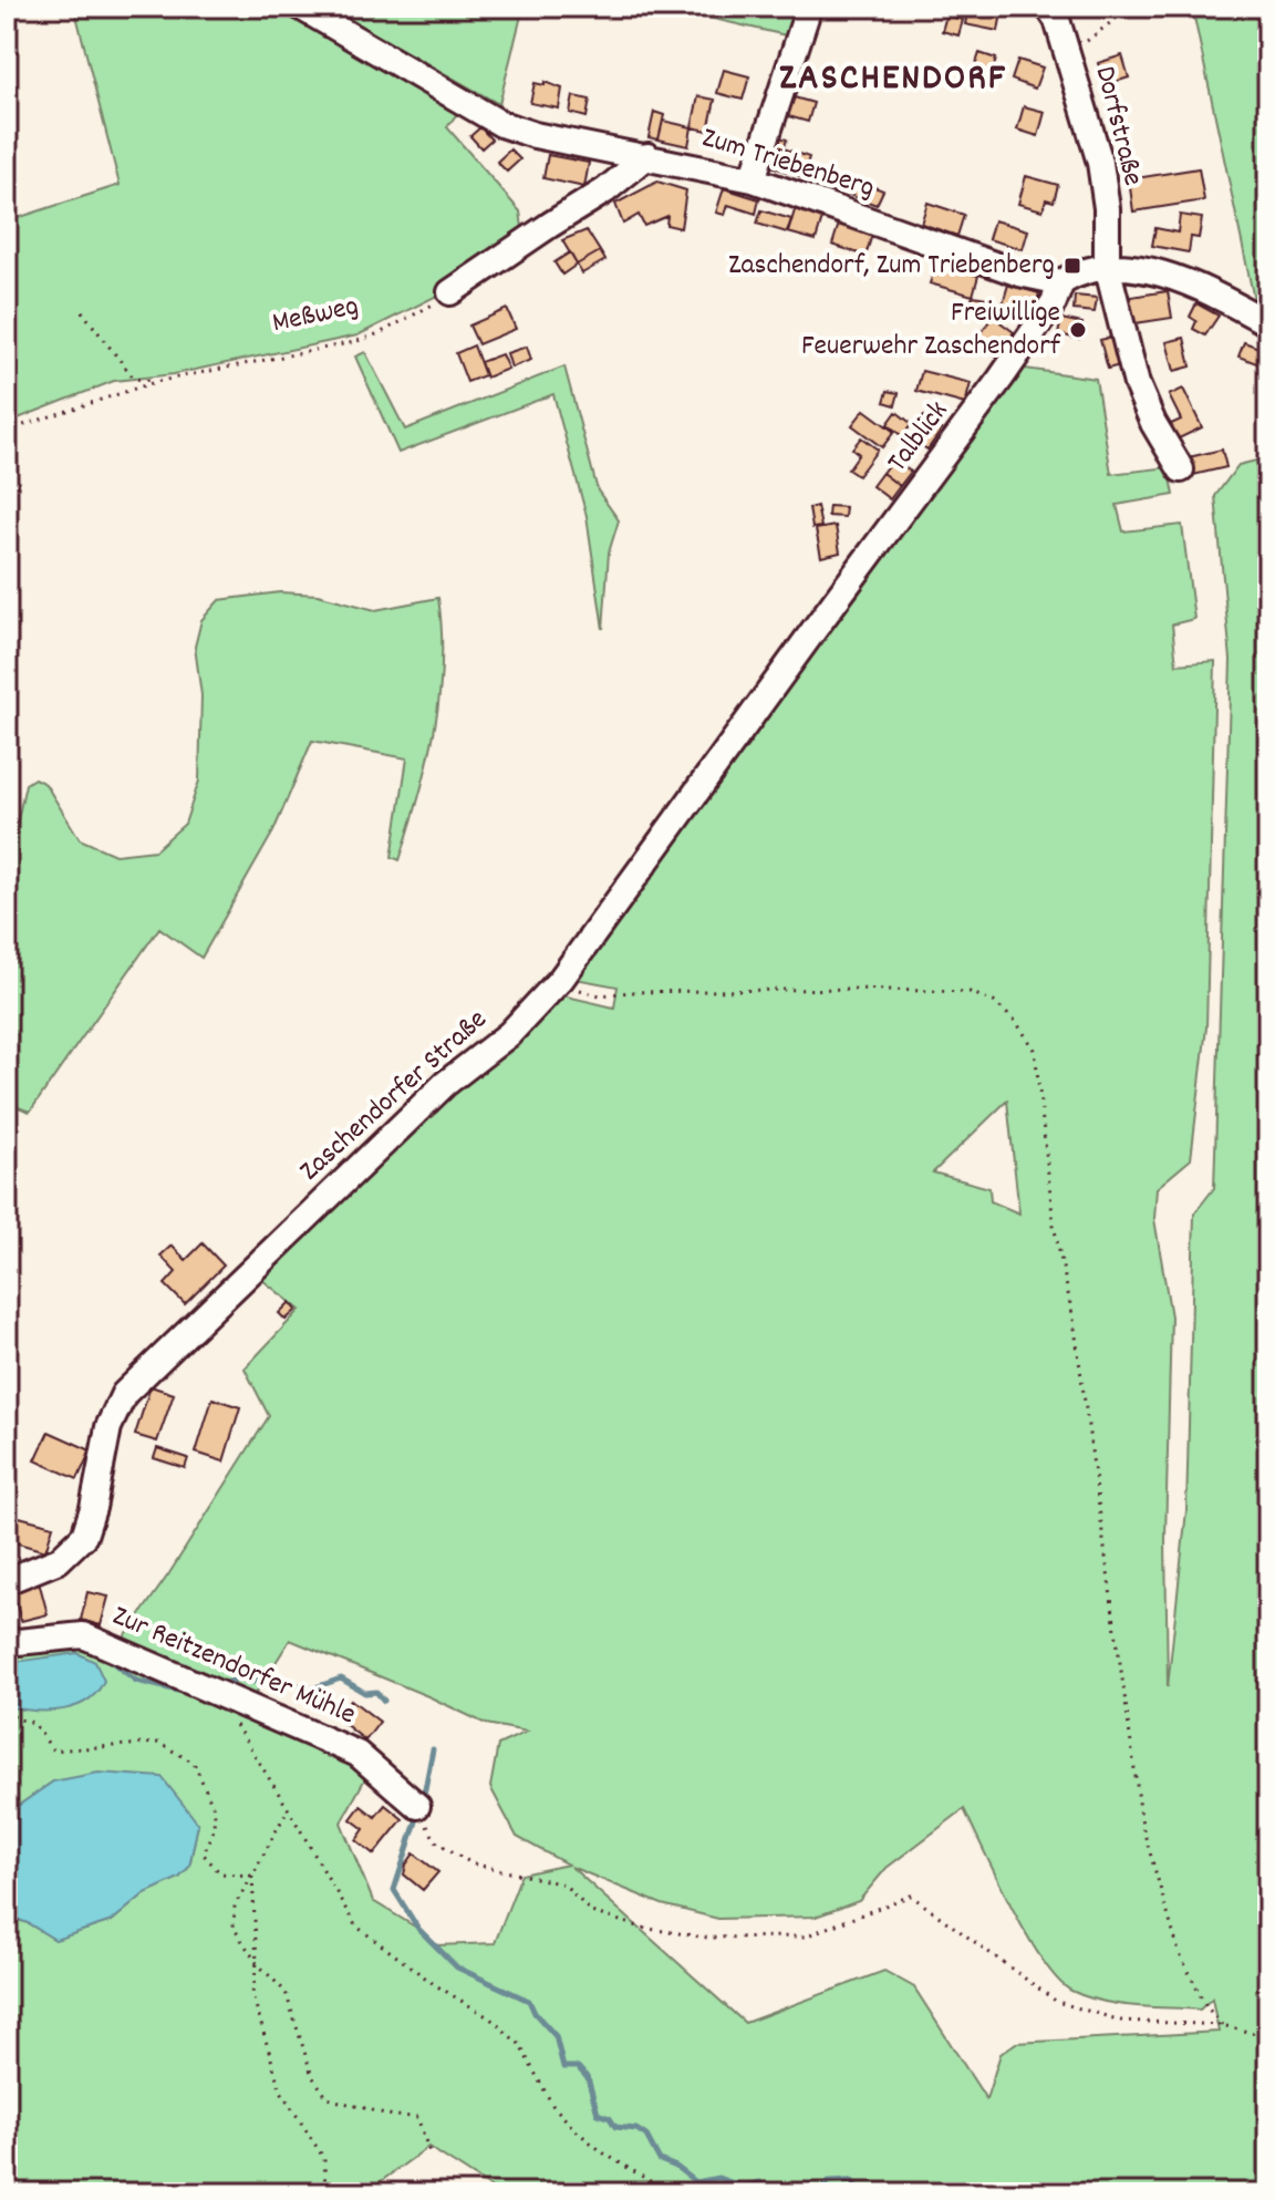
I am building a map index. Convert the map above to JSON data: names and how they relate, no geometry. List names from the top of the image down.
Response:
{
  "streets": {
    "street": [
      "Dorfstraße",
      "Zum Triebenberg",
      "Talblick",
      "Zaschendorfer Straße",
      "Zur Reitzendorfer Mühle"
    ],
    "path": ["Meßweg"]
  },
  "crossings": [
    ["Zum Triebenberg", "Talblick"],
    ["Talblick", "Zaschendorfer Straße"]
  ],
  "districts": ["ZASCHENDORF"],
  "places": {
    "transit": ["Zaschendorf, Zum Triebenberg"],
    "other": ["Freiwillige Feuerwehr Zaschendorf"]
  }
}
